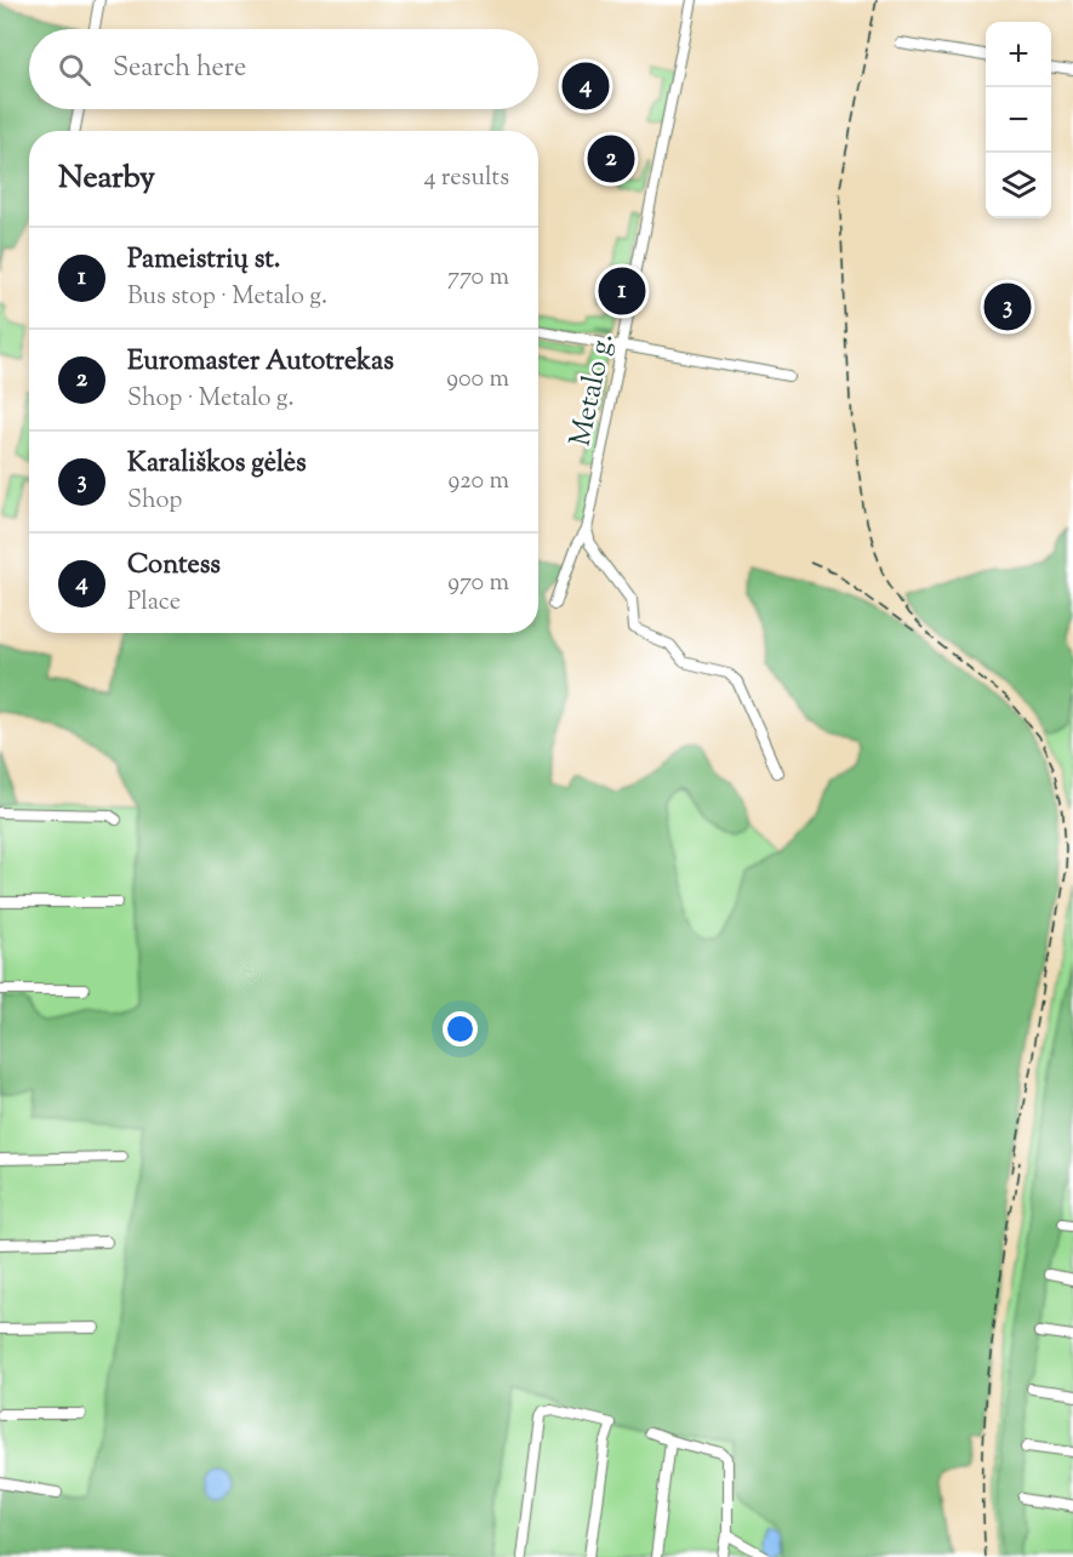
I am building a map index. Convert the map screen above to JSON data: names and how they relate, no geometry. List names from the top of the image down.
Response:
{
  "streets": {
    "street": ["Metalo g."]
  },
  "page": {
    "map_buttons": ["+", "−"],
    "search": "Search here",
    "pins": [
      "4",
      "2",
      "1",
      "3"
    ],
    "heading": ["Nearby", "4 results"],
    "list": [
      {
        "mark": "1",
        "name": "Pameistrių st.",
        "note": "Bus stop · Metalo g.",
        "value": "770 m"
      },
      {
        "mark": "2",
        "name": "Euromaster Autotrekas",
        "note": "Shop · Metalo g.",
        "value": "900 m"
      },
      {
        "mark": "3",
        "name": "Karališkos gėlės",
        "note": "Shop",
        "value": "920 m"
      },
      {
        "mark": "4",
        "name": "Contess",
        "note": "Place",
        "value": "970 m"
      }
    ]
  }
}
